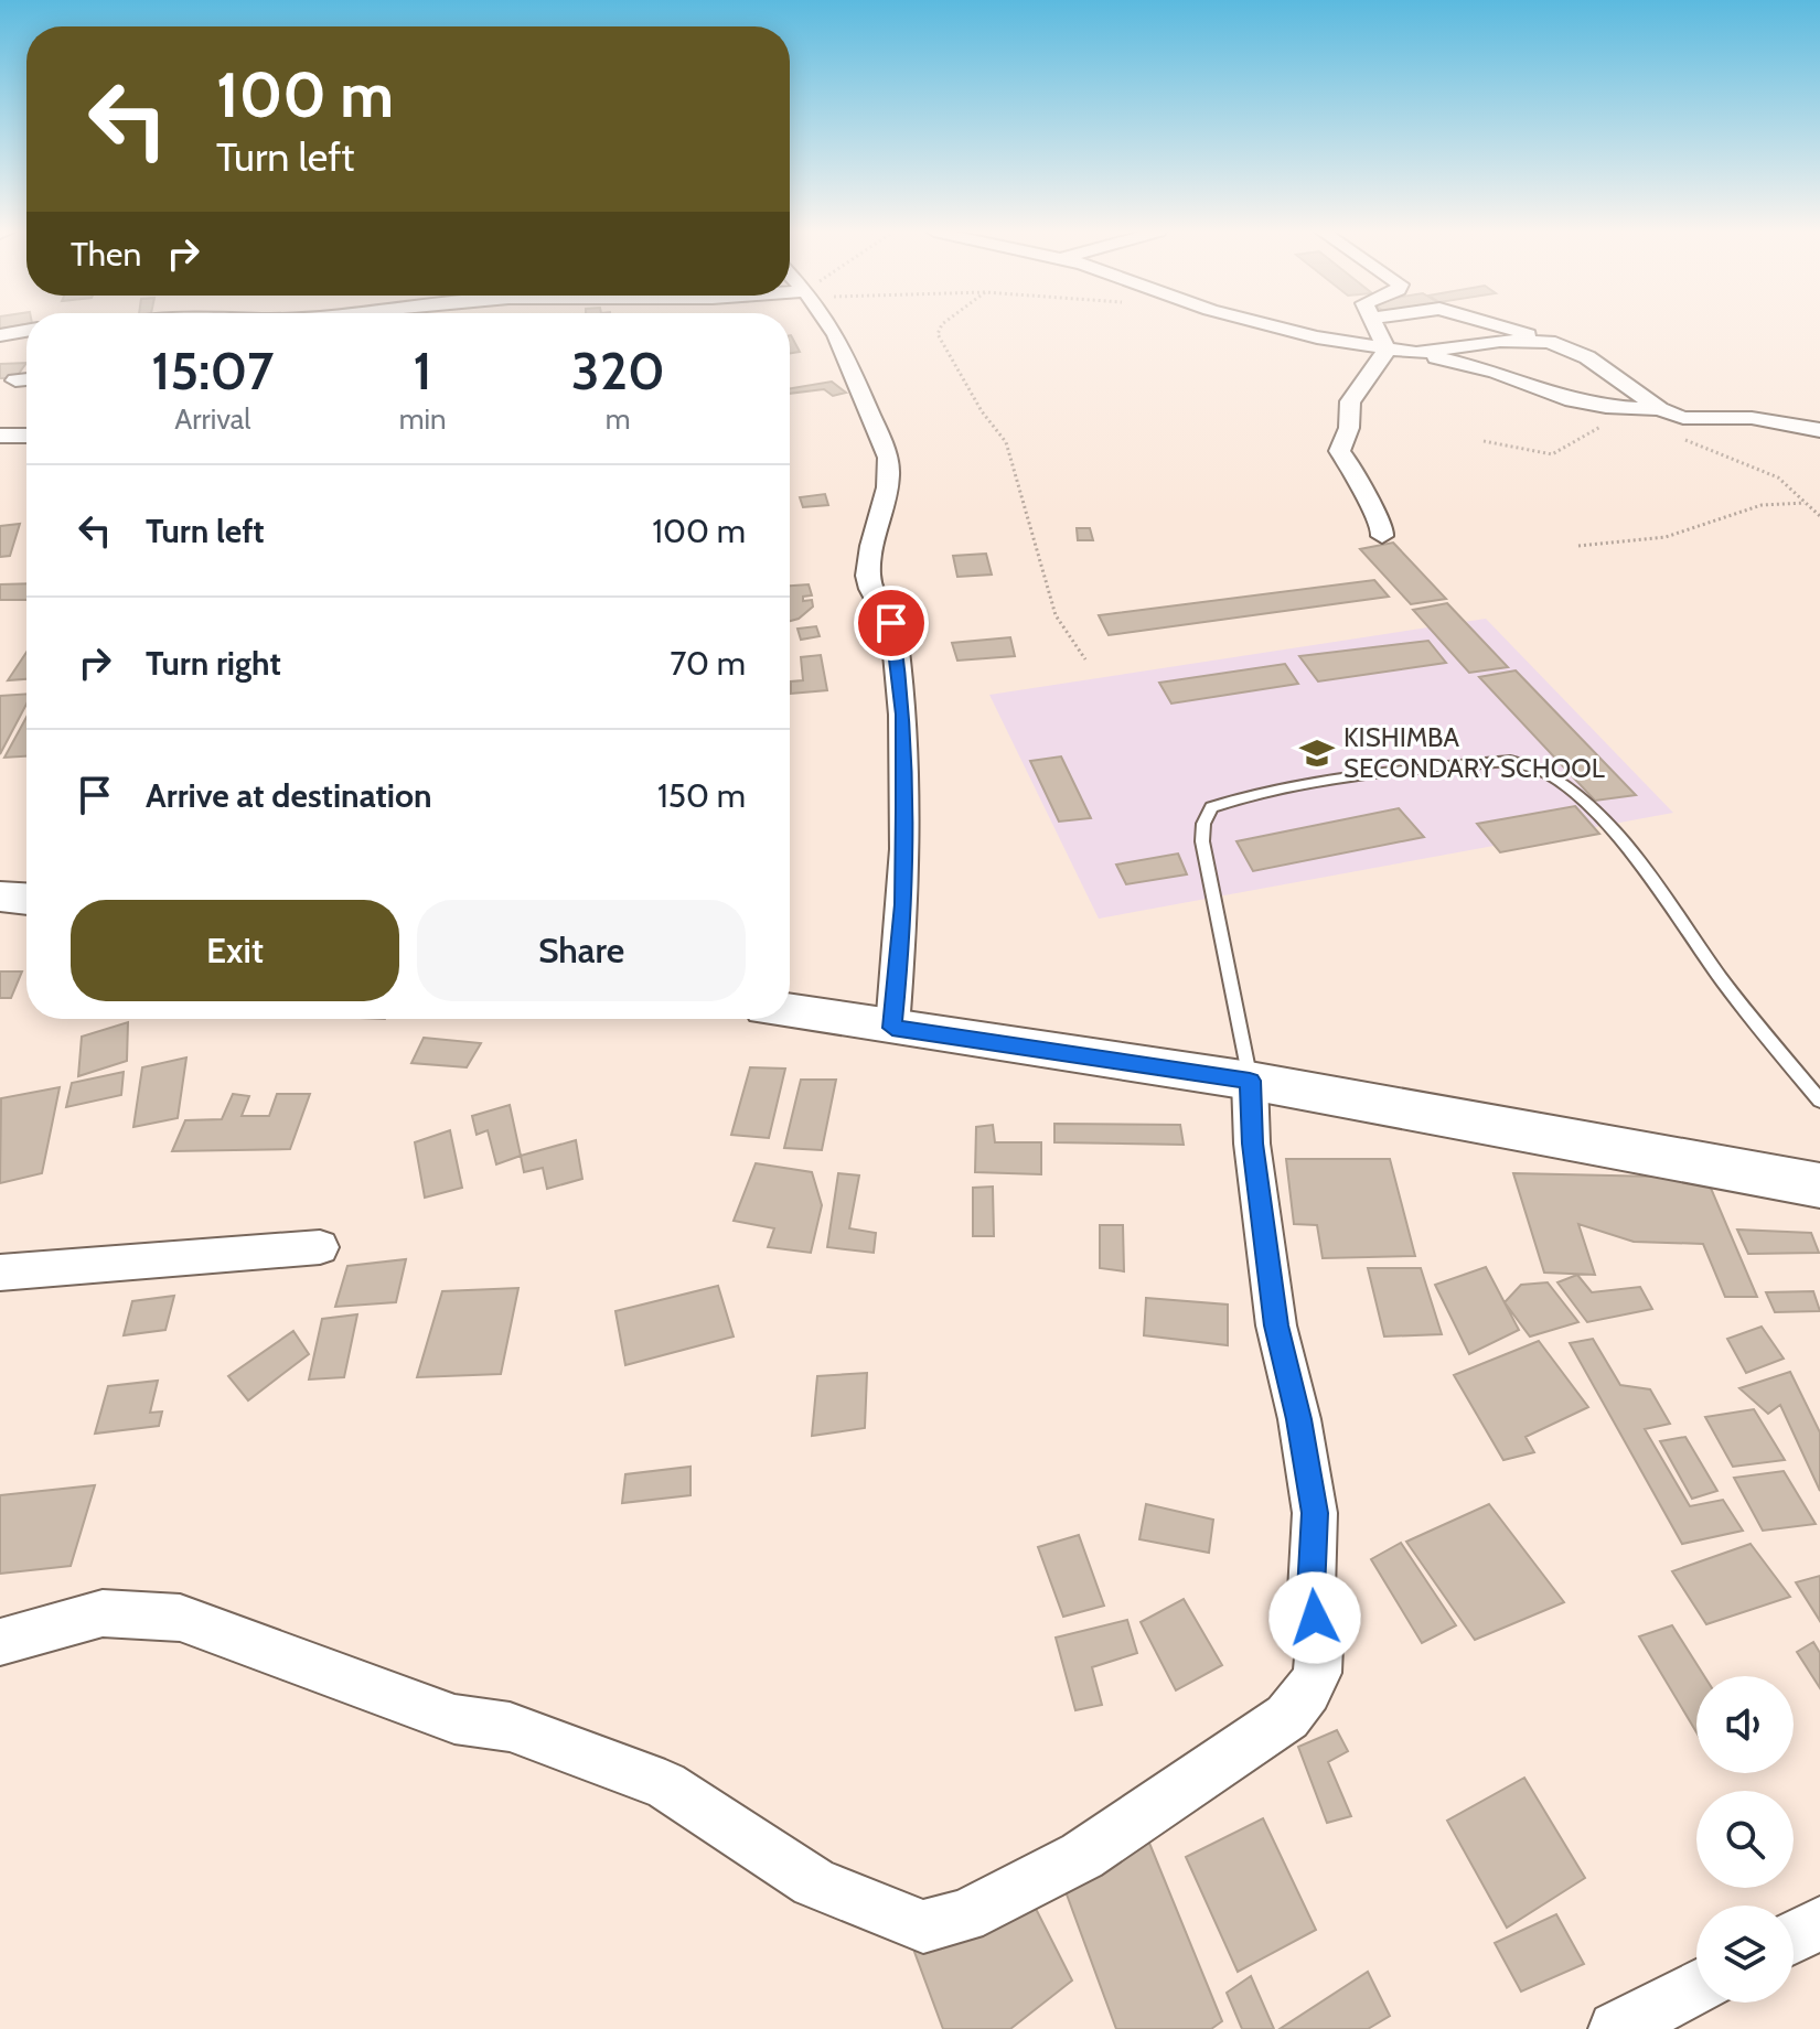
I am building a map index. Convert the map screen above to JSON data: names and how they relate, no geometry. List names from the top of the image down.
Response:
{
  "places": {
    "school or university": ["KISHIMBA SECONDARY SCHOOL"]
  },
  "page": {
    "turn": ["100 m", "Turn left"],
    "then": "Then",
    "eta": [
      "15:07",
      "Arrival",
      "1",
      "min",
      "320",
      "m"
    ],
    "list": [
      {
        "name": "Turn left",
        "value": "100 m"
      },
      {
        "name": "Turn right",
        "value": "70 m"
      },
      {
        "name": "Arrive at destination",
        "value": "150 m"
      }
    ],
    "buttons": ["Exit", "Share"]
  }
}
